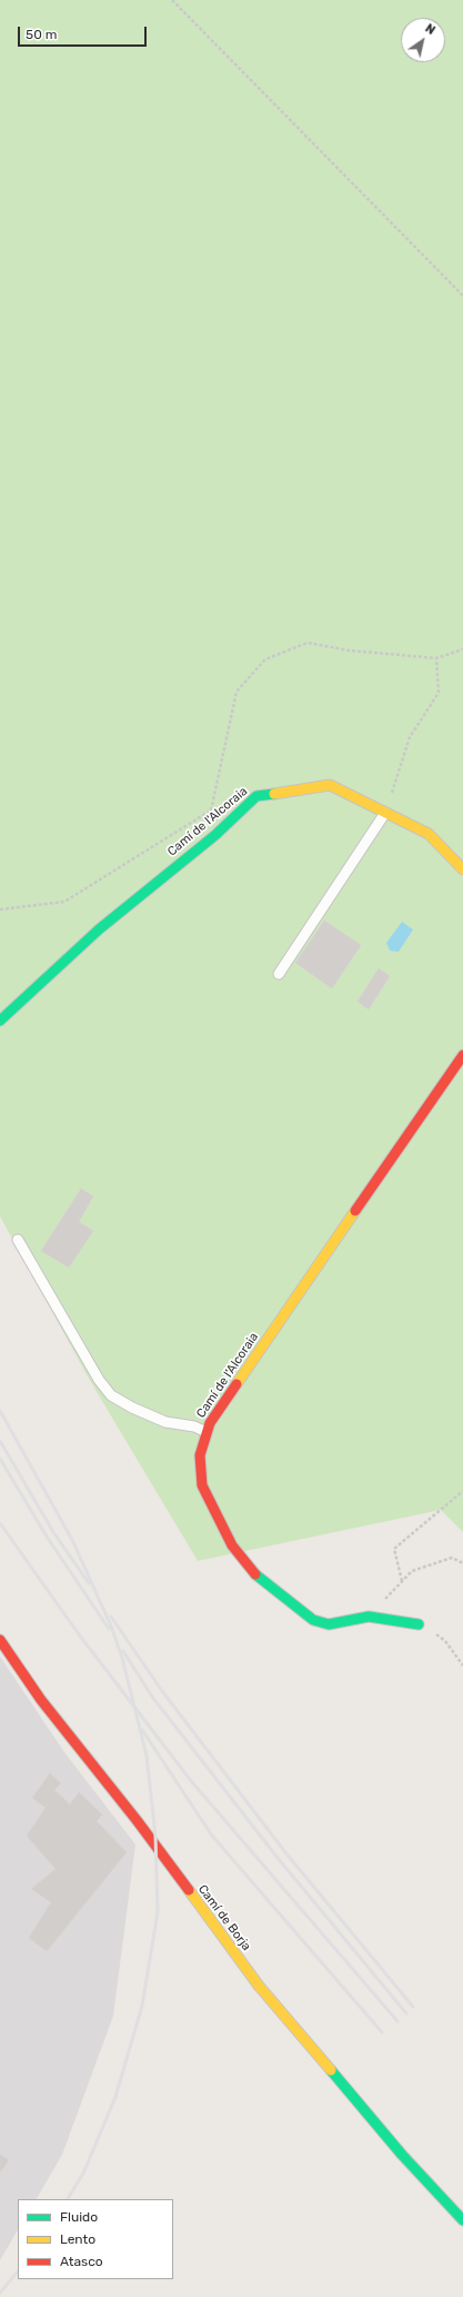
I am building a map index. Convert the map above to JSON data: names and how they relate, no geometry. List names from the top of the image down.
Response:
{
  "streets": {
    "street": ["Camí de l'Alcoraia", "Camí de Borja"]
  },
  "legend": ["Fluido", "Lento", "Atasco"],
  "scale_bar": "50 m",
  "north": "top right"
}
